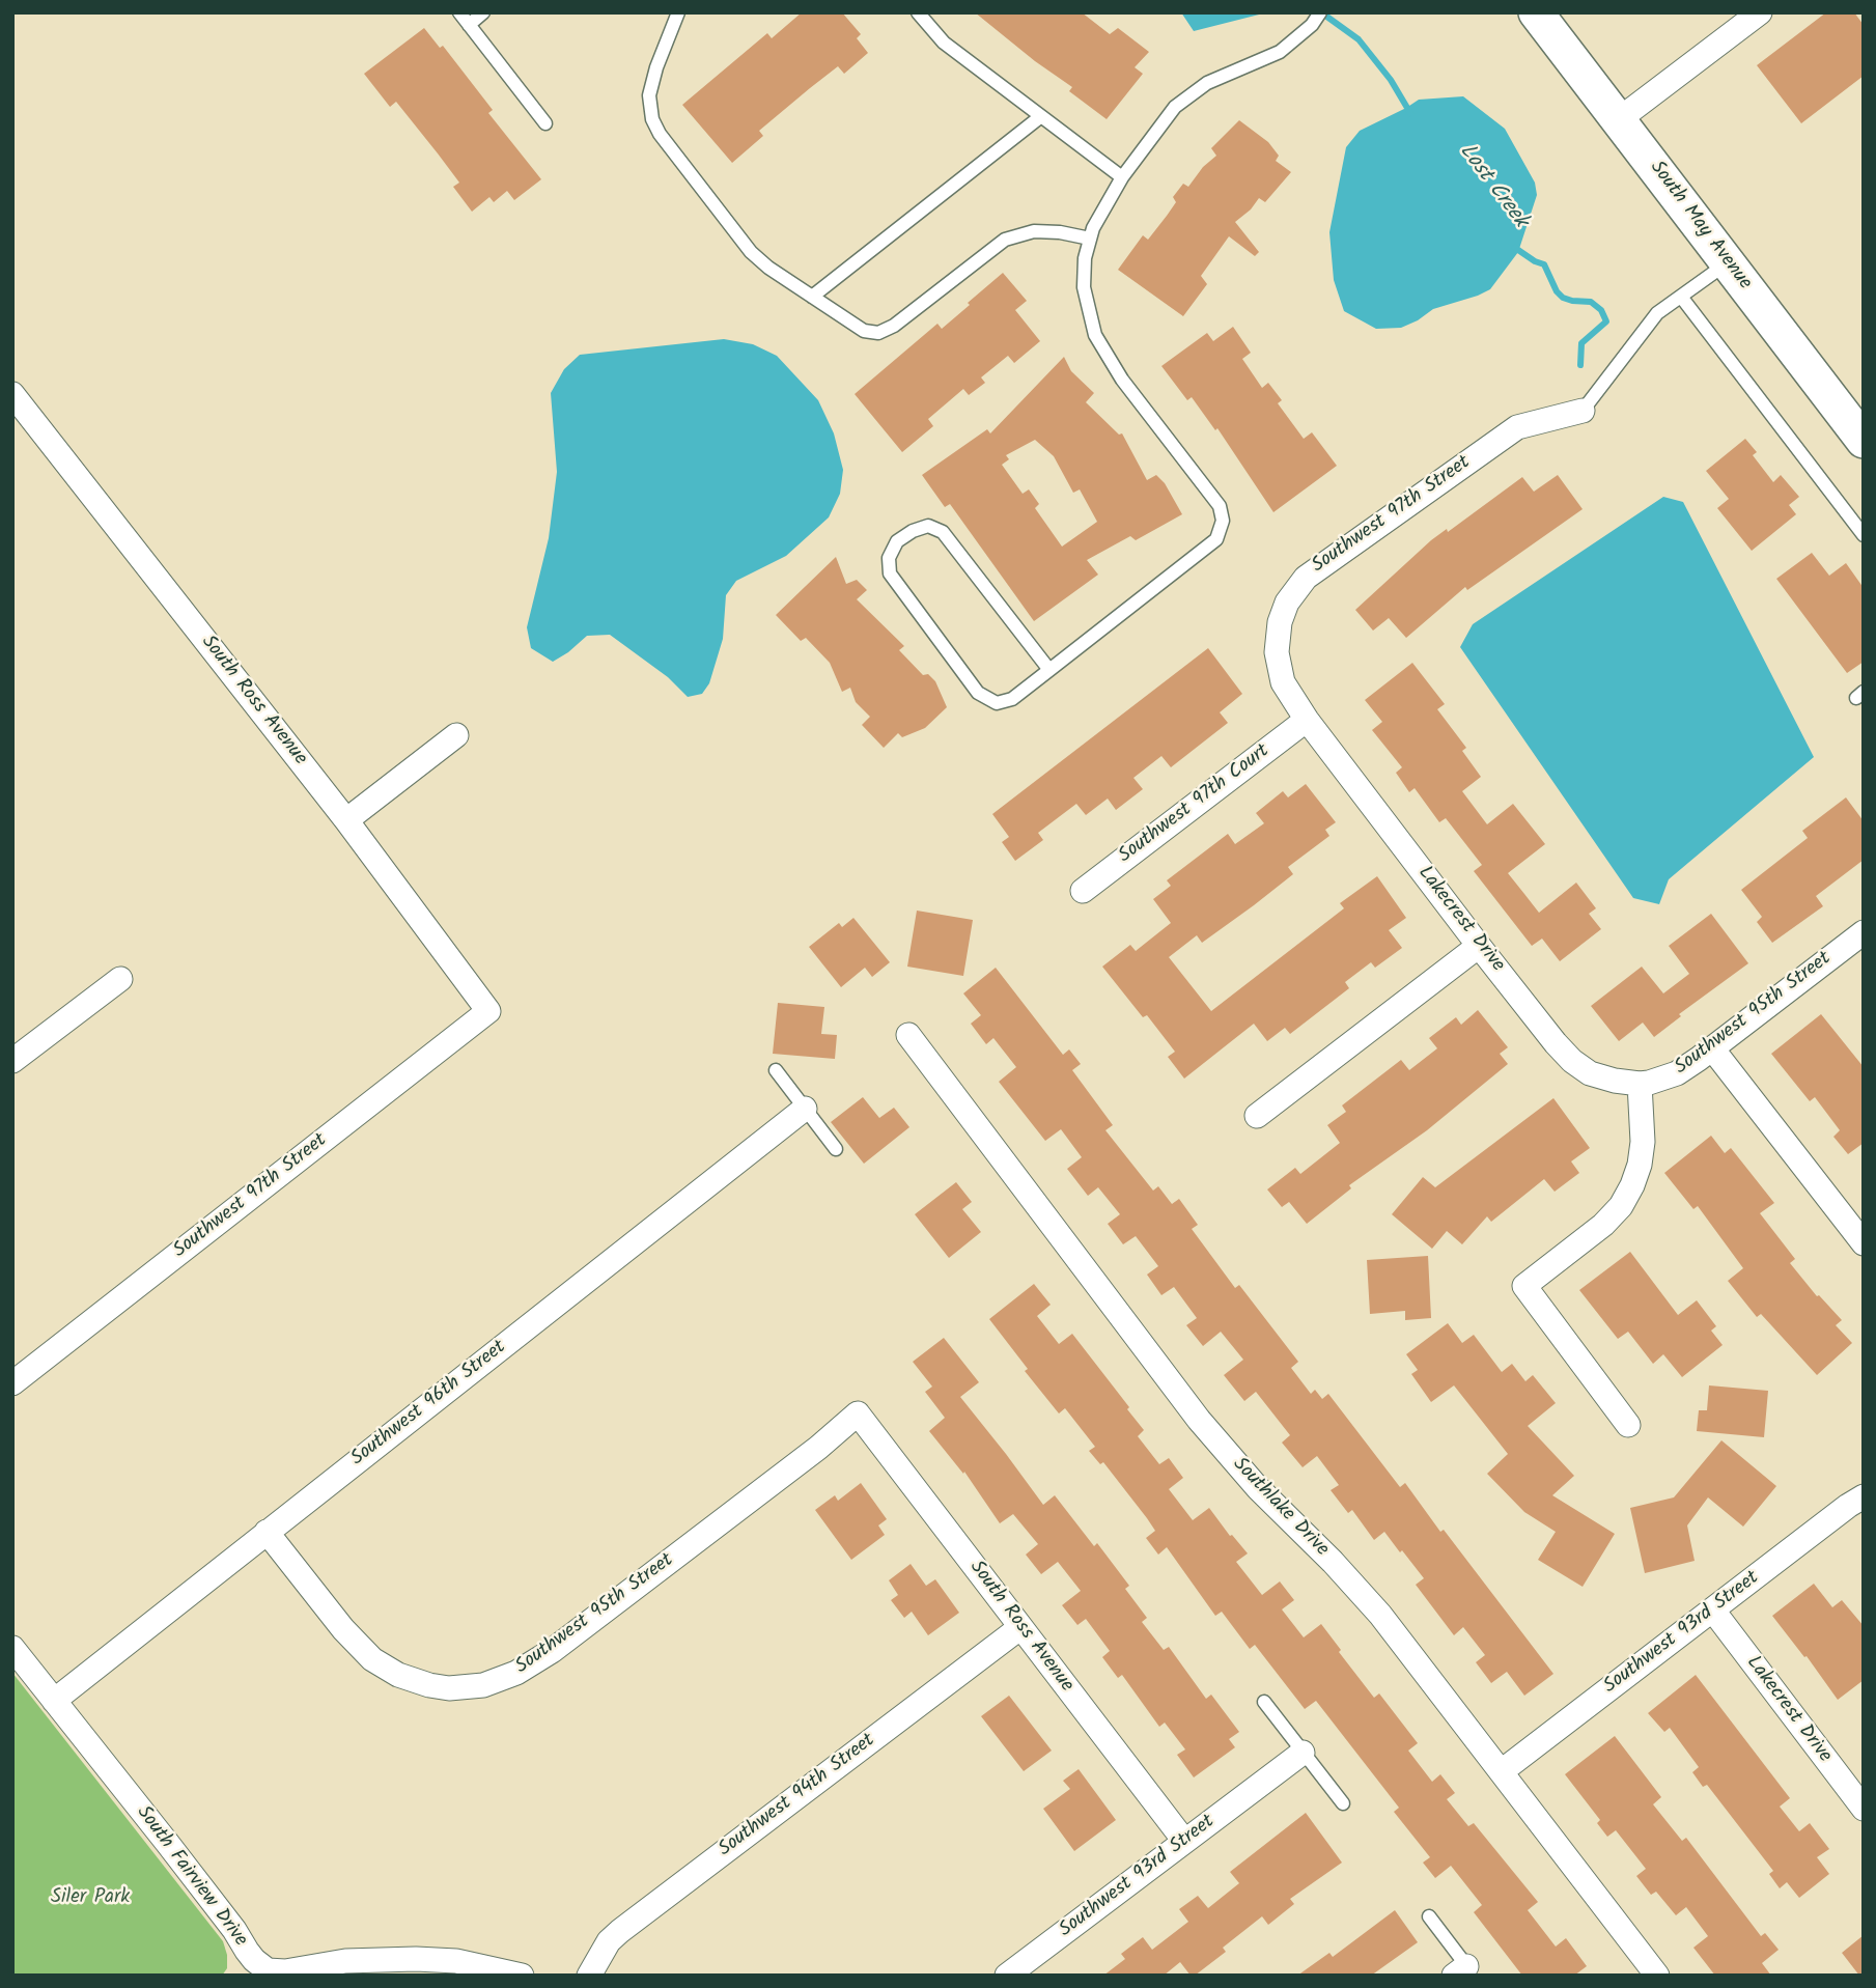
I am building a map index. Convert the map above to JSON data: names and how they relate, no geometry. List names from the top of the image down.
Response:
{
  "streets": {
    "main road": ["South May Avenue"],
    "street": [
      "Southwest 97th Street",
      "South Ross Avenue",
      "Southwest 97th Court",
      "Lakecrest Drive",
      "Southwest 95th Street",
      "Southwest 96th Street",
      "Southlake Drive",
      "Southwest 93rd Street",
      "Southwest 94th Street",
      "South Fairview Drive"
    ]
  },
  "crossings": [
    ["Southwest 97th Street", "South Ross Avenue"],
    ["Southwest 97th Street", "Southwest 97th Court"],
    ["Southwest 97th Street", "Lakecrest Drive"],
    ["South Ross Avenue", "Southwest 95th Street"],
    ["South Ross Avenue", "Southwest 93rd Street"],
    ["South Ross Avenue", "Southwest 94th Street"],
    ["Southwest 97th Court", "Lakecrest Drive"],
    ["Lakecrest Drive", "Southwest 95th Street"],
    ["Lakecrest Drive", "Southwest 93rd Street"],
    ["Southwest 95th Street", "Southwest 96th Street"],
    ["Southwest 96th Street", "South Fairview Drive"],
    ["Southlake Drive", "Southwest 93rd Street"]
  ],
  "water": ["Lost Creek"],
  "parks": ["Siler Park"]
}
